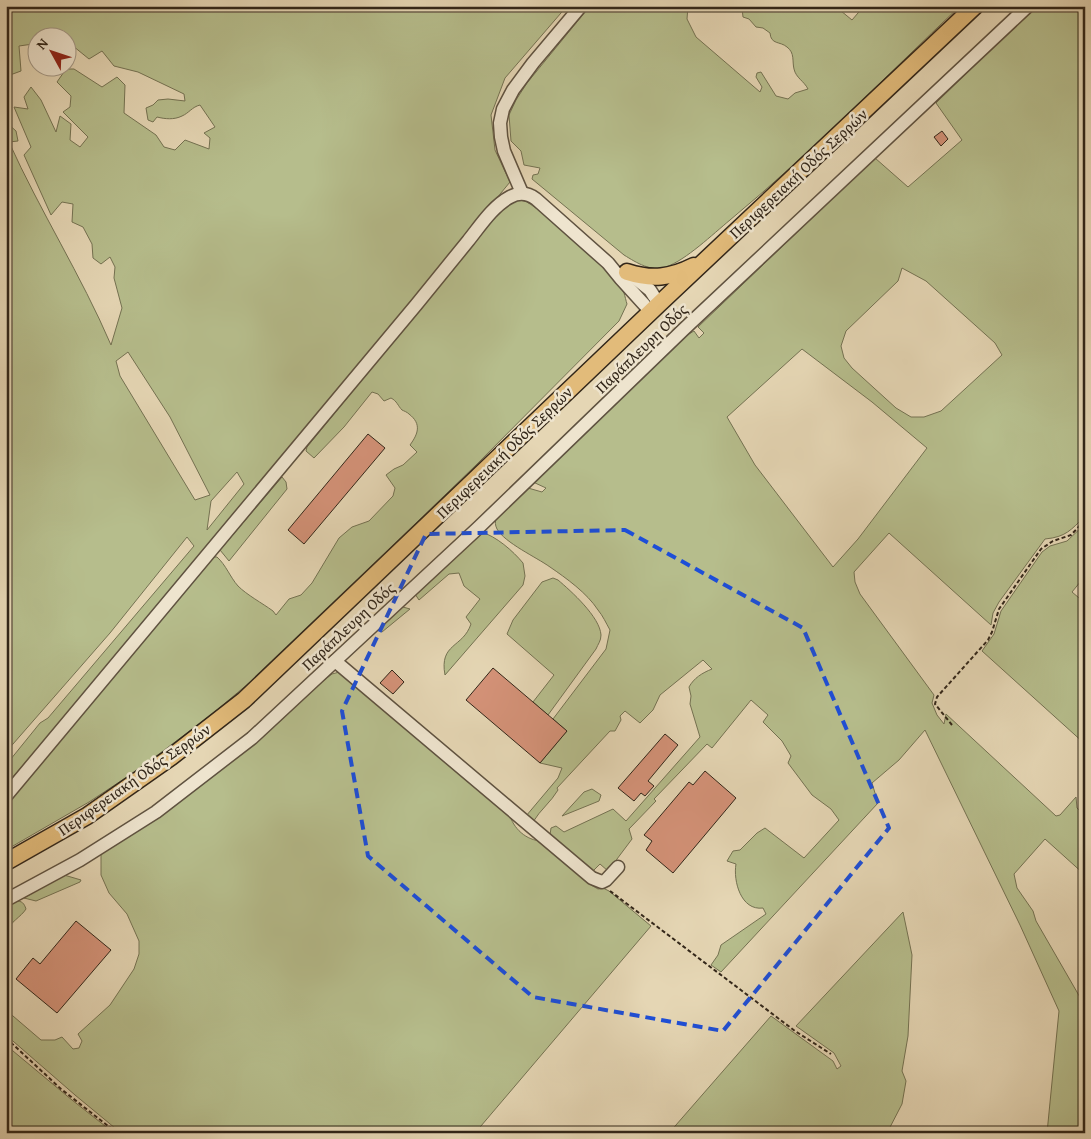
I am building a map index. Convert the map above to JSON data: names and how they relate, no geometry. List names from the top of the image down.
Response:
{
  "streets": {
    "main road": ["Περιφερειακή Οδός Σερρών"],
    "street": ["Παράπλευρη Οδός"]
  },
  "north": "top left"
}
